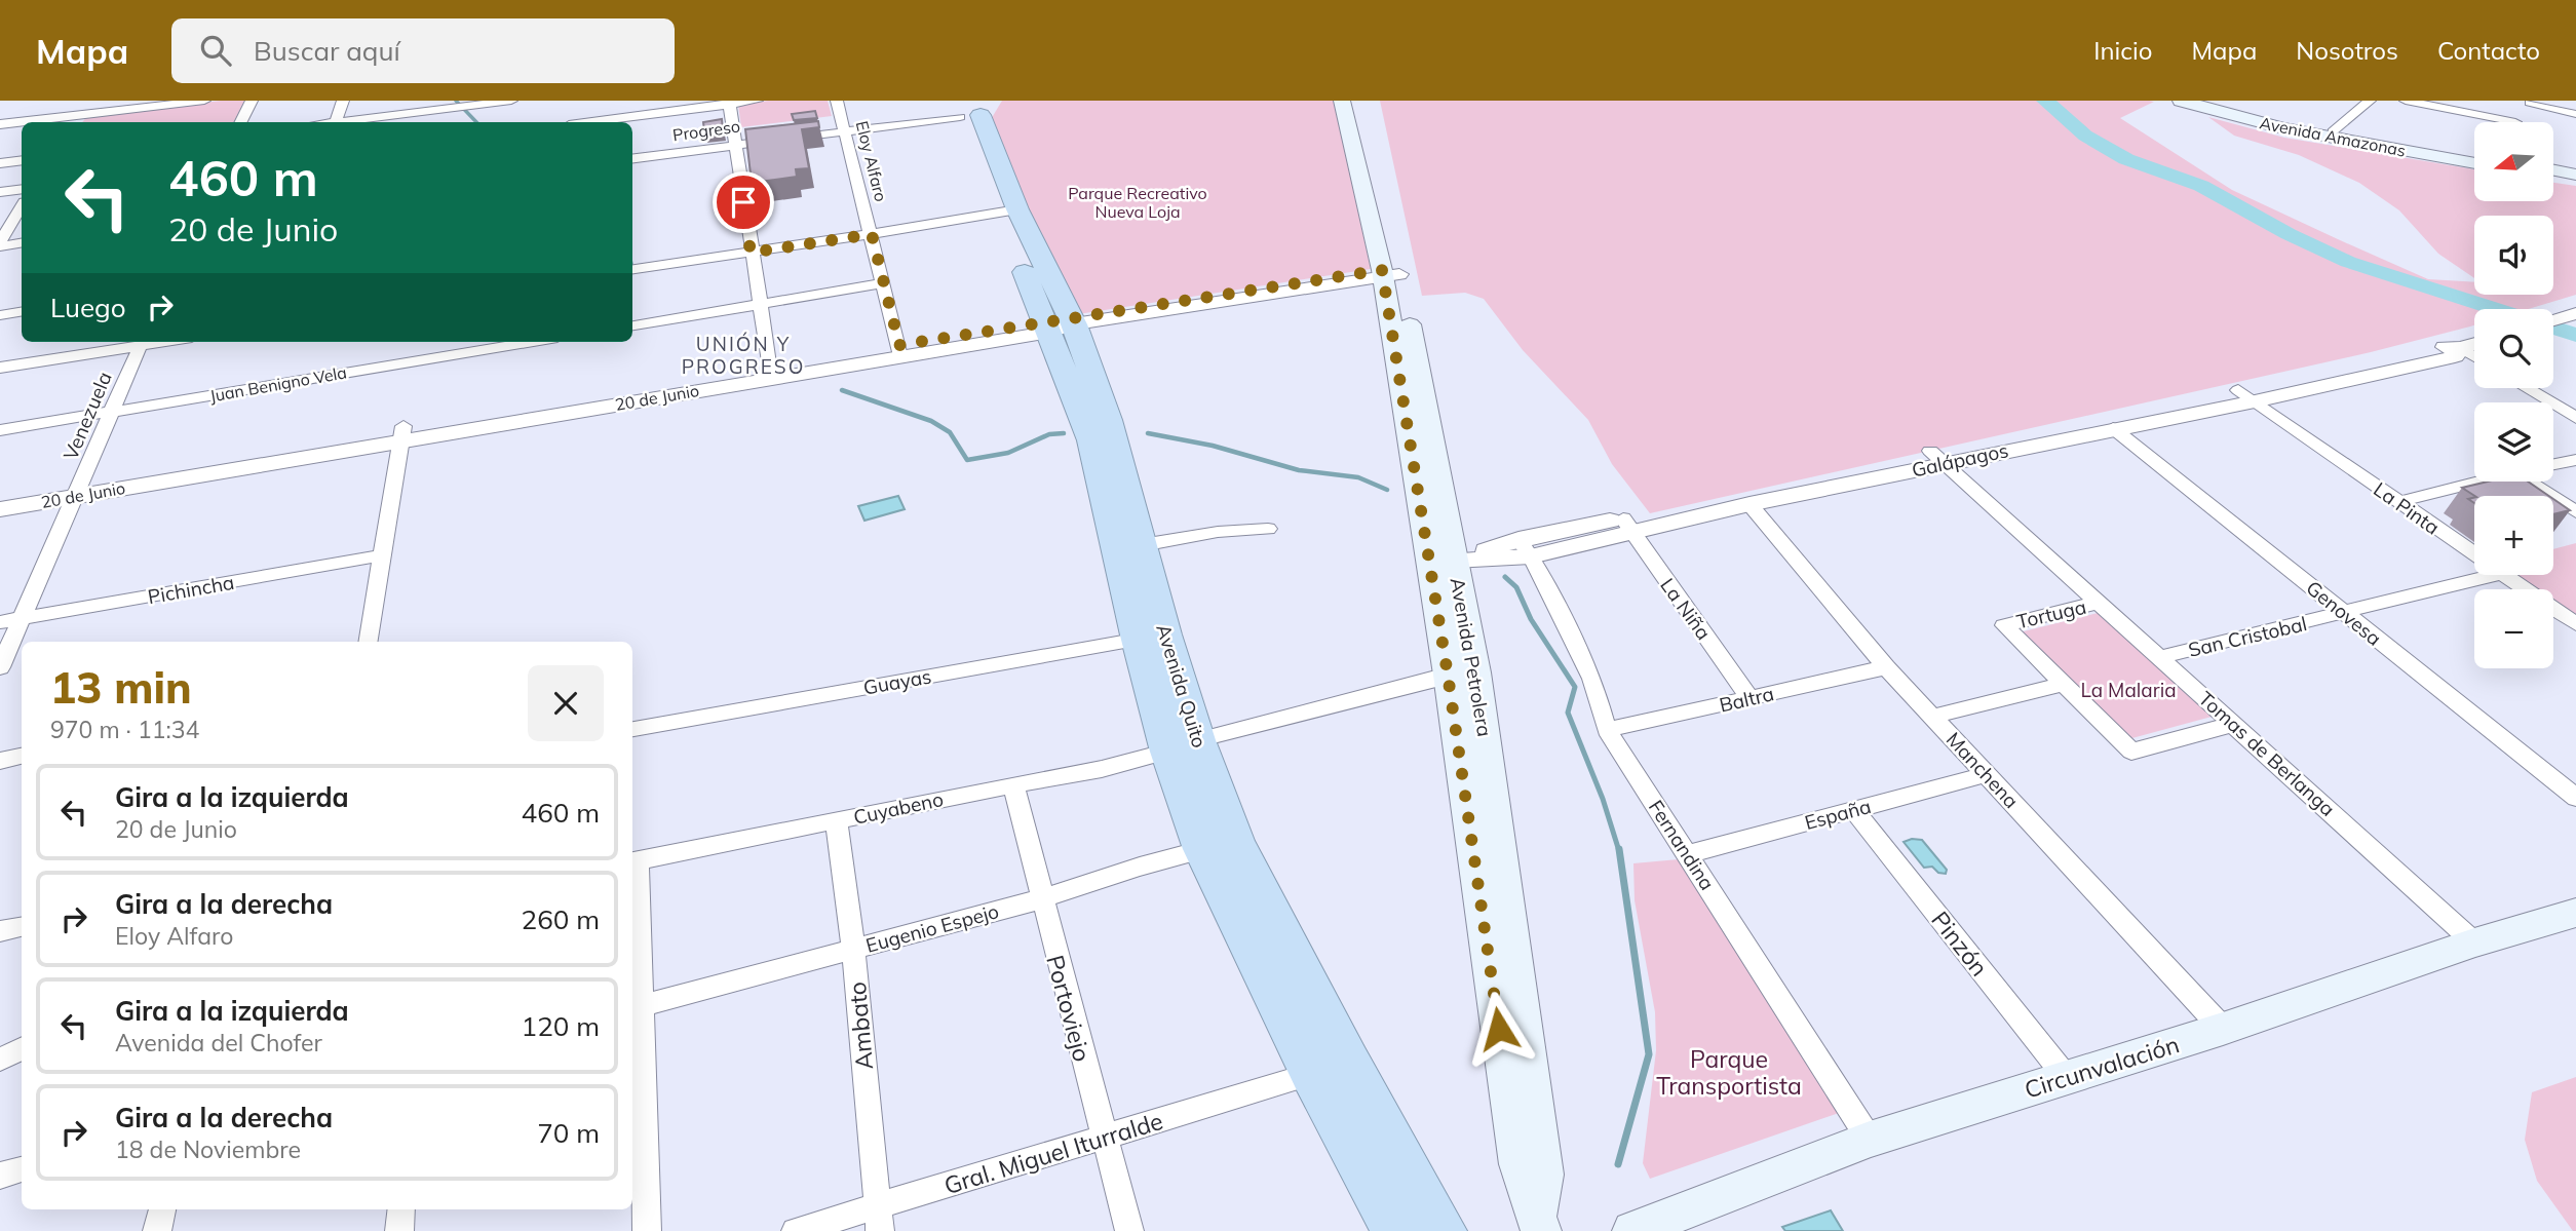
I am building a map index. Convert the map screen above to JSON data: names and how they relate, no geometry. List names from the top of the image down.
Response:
{
  "streets": {
    "highway": ["Avenida Quito"],
    "main road": ["Avenida Amazonas", "Avenida Petrolera", "Circunvalación"],
    "street": [
      "Progreso",
      "Eloy Alfaro",
      "Juan Benigno Vela",
      "20 de Junio",
      "Venezuela",
      "Galápagos",
      "La Pinta",
      "Pichincha",
      "La Niña",
      "Genovesa",
      "Tortuga",
      "San Cristobal",
      "Guayas",
      "Baltra",
      "Tomas de Berlanga",
      "Manchena",
      "Cuyabeno",
      "España",
      "Fernandina",
      "Eugenio Espejo",
      "Pinzón",
      "Portoviejo",
      "Ambato",
      "Gral. Miguel Iturralde"
    ]
  },
  "crossings": [
    ["Progreso", "Eloy Alfaro"],
    ["Progreso", "Avenida Quito"],
    ["Eloy Alfaro", "20 de Junio"],
    ["Juan Benigno Vela", "Venezuela"],
    ["20 de Junio", "Venezuela"],
    ["20 de Junio", "Avenida Petrolera"],
    ["20 de Junio", "Avenida Quito"],
    ["Venezuela", "Pichincha"],
    ["Galápagos", "La Pinta"],
    ["Galápagos", "La Niña"],
    ["Galápagos", "Genovesa"],
    ["Galápagos", "Avenida Petrolera"],
    ["Galápagos", "Tomas de Berlanga"],
    ["Galápagos", "Manchena"],
    ["Galápagos", "Fernandina"],
    ["La Niña", "Baltra"],
    ["Genovesa", "San Cristobal"],
    ["Tortuga", "Tomas de Berlanga"],
    ["San Cristobal", "Tomas de Berlanga"],
    ["Avenida Petrolera", "Cuyabeno"],
    ["Guayas", "Avenida Quito"],
    ["Avenida Quito", "Cuyabeno"],
    ["Avenida Quito", "Eugenio Espejo"],
    ["Avenida Quito", "Gral. Miguel Iturralde"],
    ["Baltra", "Manchena"],
    ["Baltra", "Fernandina"],
    ["Tomas de Berlanga", "Circunvalación"],
    ["Manchena", "España"],
    ["Manchena", "Circunvalación"],
    ["Cuyabeno", "Portoviejo"],
    ["Cuyabeno", "Ambato"],
    ["España", "Fernandina"],
    ["España", "Pinzón"],
    ["Fernandina", "Circunvalación"],
    ["Eugenio Espejo", "Portoviejo"],
    ["Eugenio Espejo", "Ambato"],
    ["Pinzón", "Circunvalación"],
    ["Portoviejo", "Gral. Miguel Iturralde"],
    ["Ambato", "Gral. Miguel Iturralde"]
  ],
  "districts": ["UNIÓN Y PROGRESO"],
  "parks": ["Parque Recreativo Nueva Loja", "La Malaria", "Parque Transportista"],
  "north": "left",
  "page": {
    "header": "Mapa",
    "search": "Buscar aquí",
    "nav": [
      "Inicio",
      "Mapa",
      "Nosotros",
      "Contacto"
    ],
    "map_buttons": ["+", "−"],
    "turn": ["460 m", "20 de Junio"],
    "then": "Luego",
    "heading": ["13 min", "970 m · 11:34"],
    "list": [
      {
        "name": "Gira a la izquierda",
        "note": "20 de Junio",
        "value": "460 m"
      },
      {
        "name": "Gira a la derecha",
        "note": "Eloy Alfaro",
        "value": "260 m"
      },
      {
        "name": "Gira a la izquierda",
        "note": "Avenida del Chofer",
        "value": "120 m"
      },
      {
        "name": "Gira a la derecha",
        "note": "18 de Noviembre",
        "value": "70 m"
      }
    ]
  }
}
